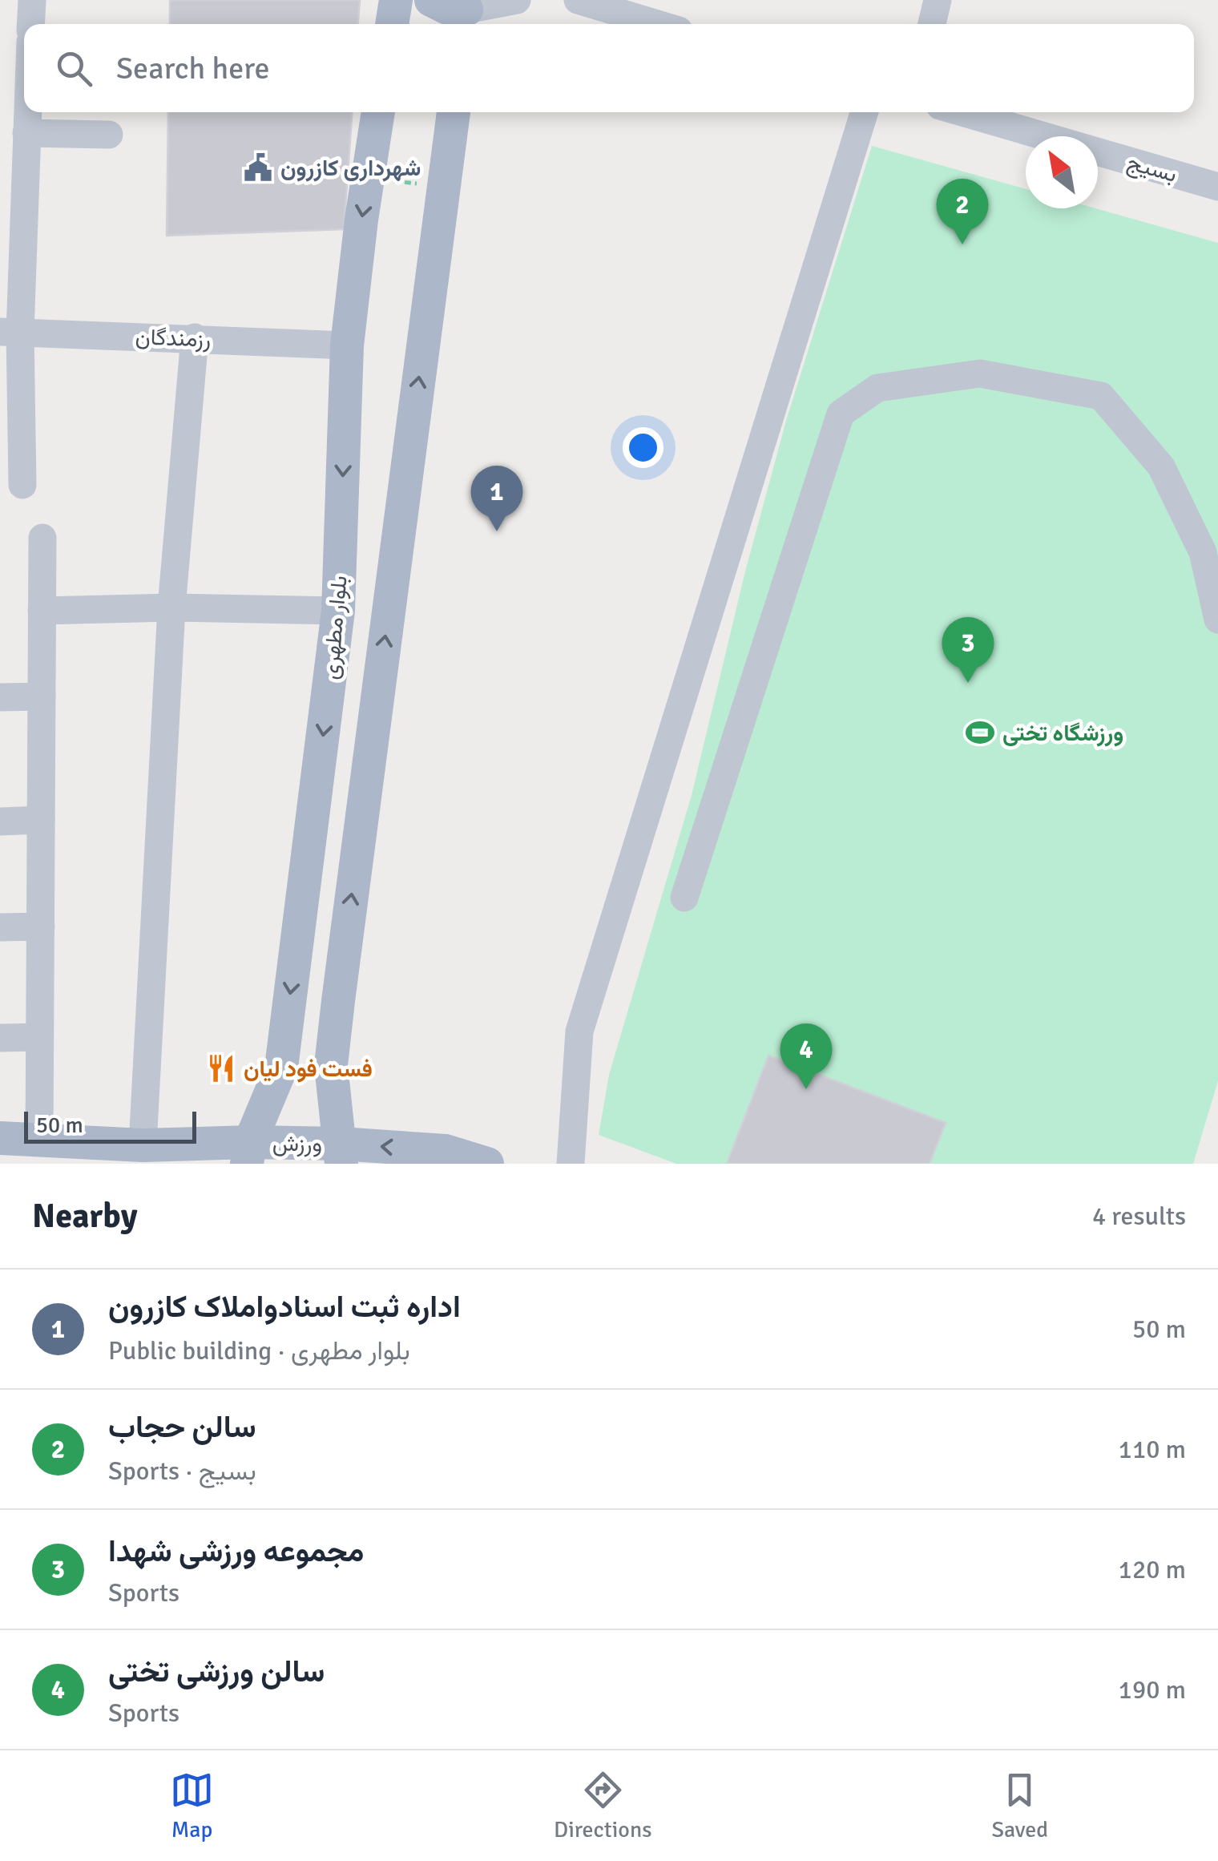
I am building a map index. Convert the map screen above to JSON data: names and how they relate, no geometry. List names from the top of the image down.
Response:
{
  "streets": {
    "main road": ["بلوار مطهری", "ورزش"],
    "street": ["بسیج", "رزمندگان"]
  },
  "crossings": [
    ["رزمندگان", "بلوار مطهری"],
    ["بلوار مطهری", "ورزش"]
  ],
  "places": {
    "public building": ["شهرداری کازرون"],
    "sports": ["ورزشگاه تختی"],
    "restaurant": ["فست فود لیان"]
  },
  "scale_bar": "50 m",
  "north": "top left",
  "page": {
    "search": "Search here",
    "pins": [
      "2",
      "1",
      "3",
      "4"
    ],
    "scale": "50 m",
    "heading": ["Nearby", "4 results"],
    "list": [
      {
        "mark": "1",
        "name": "اداره ثبت اسنادواملاک کازرون",
        "note": "Public building · بلوار مطهری",
        "value": "50 m"
      },
      {
        "mark": "2",
        "name": "سالن حجاب",
        "note": "Sports · بسیج",
        "value": "110 m"
      },
      {
        "mark": "3",
        "name": "مجموعه ورزشی شهدا",
        "note": "Sports",
        "value": "120 m"
      },
      {
        "mark": "4",
        "name": "سالن ورزشی تختی",
        "note": "Sports",
        "value": "190 m"
      }
    ],
    "nav": ["Map", "Directions", "Saved"]
  }
}
